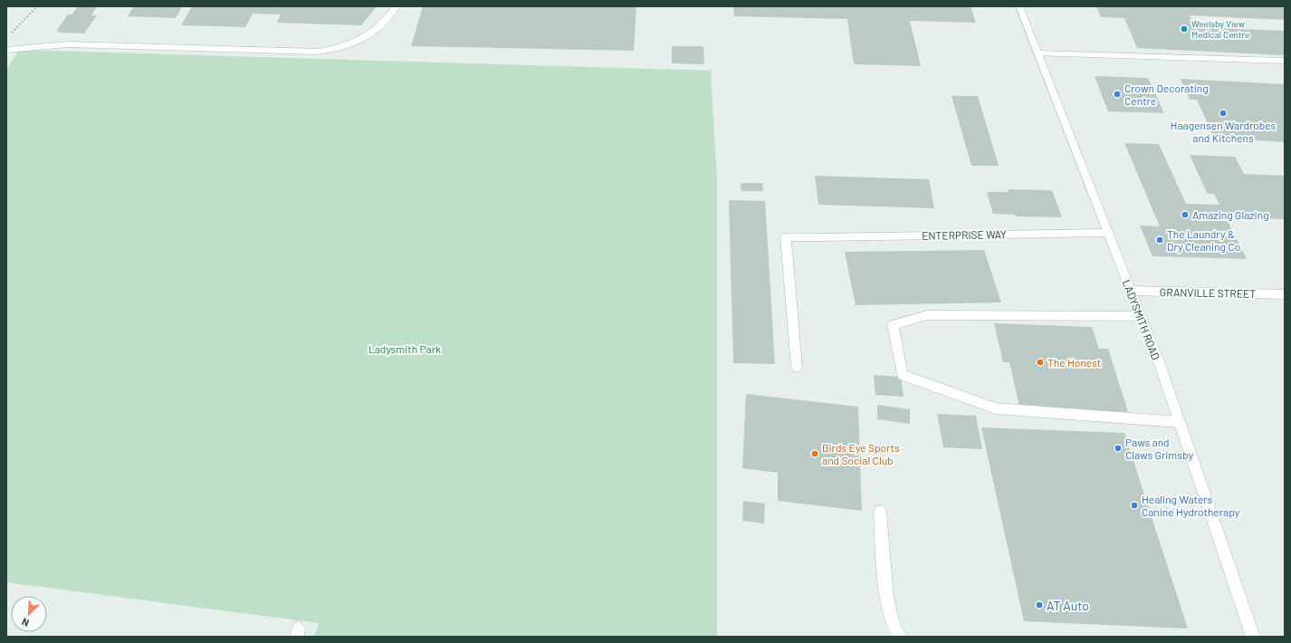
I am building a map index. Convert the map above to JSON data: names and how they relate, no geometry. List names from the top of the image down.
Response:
{
  "streets": {
    "street": ["ENTERPRISE WAY", "GRANVILLE STREET", "LADYSMITH ROAD"]
  },
  "crossings": [
    ["ENTERPRISE WAY", "LADYSMITH ROAD"],
    ["GRANVILLE STREET", "LADYSMITH ROAD"]
  ],
  "parks": ["Ladysmith Park"],
  "places": [
    "Weelsby View Medical Centre",
    "Crown Decorating Centre",
    "Haagensen Wardrobes and Kitchens",
    "Amazing Glazing",
    "The Laundry & Dry Cleaning Co",
    "The Honest",
    "Paws and Claws Grimsby",
    "Birds Eye Sports and Social Club",
    "Healing Waters Canine Hydrotherapy",
    "AT Auto"
  ],
  "north": "bottom left"
}
